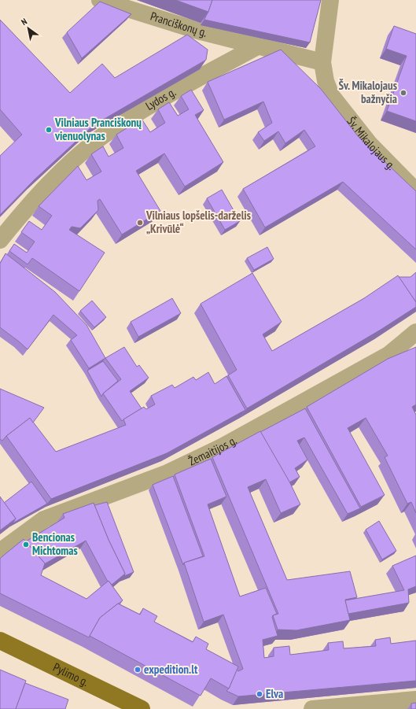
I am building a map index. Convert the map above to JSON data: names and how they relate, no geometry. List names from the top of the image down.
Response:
{
  "streets": {
    "main road": ["Pylimo g."],
    "street": [
      "Pranciškonų g.",
      "Lydos g.",
      "Šv. Mikalojaus g.",
      "Žemaitijos g."
    ]
  },
  "crossings": [
    ["Pranciškonų g.", "Lydos g."]
  ],
  "places": [
    "Šv. Mikalojaus bažnyčia",
    "Vilniaus Pranciškonų vienuolynas",
    "Vilniaus lopšelis-darželis „Krivūlė“",
    "Bencionas Michtomas",
    "expedition.lt",
    "Elva"
  ],
  "north": "top left"
}
